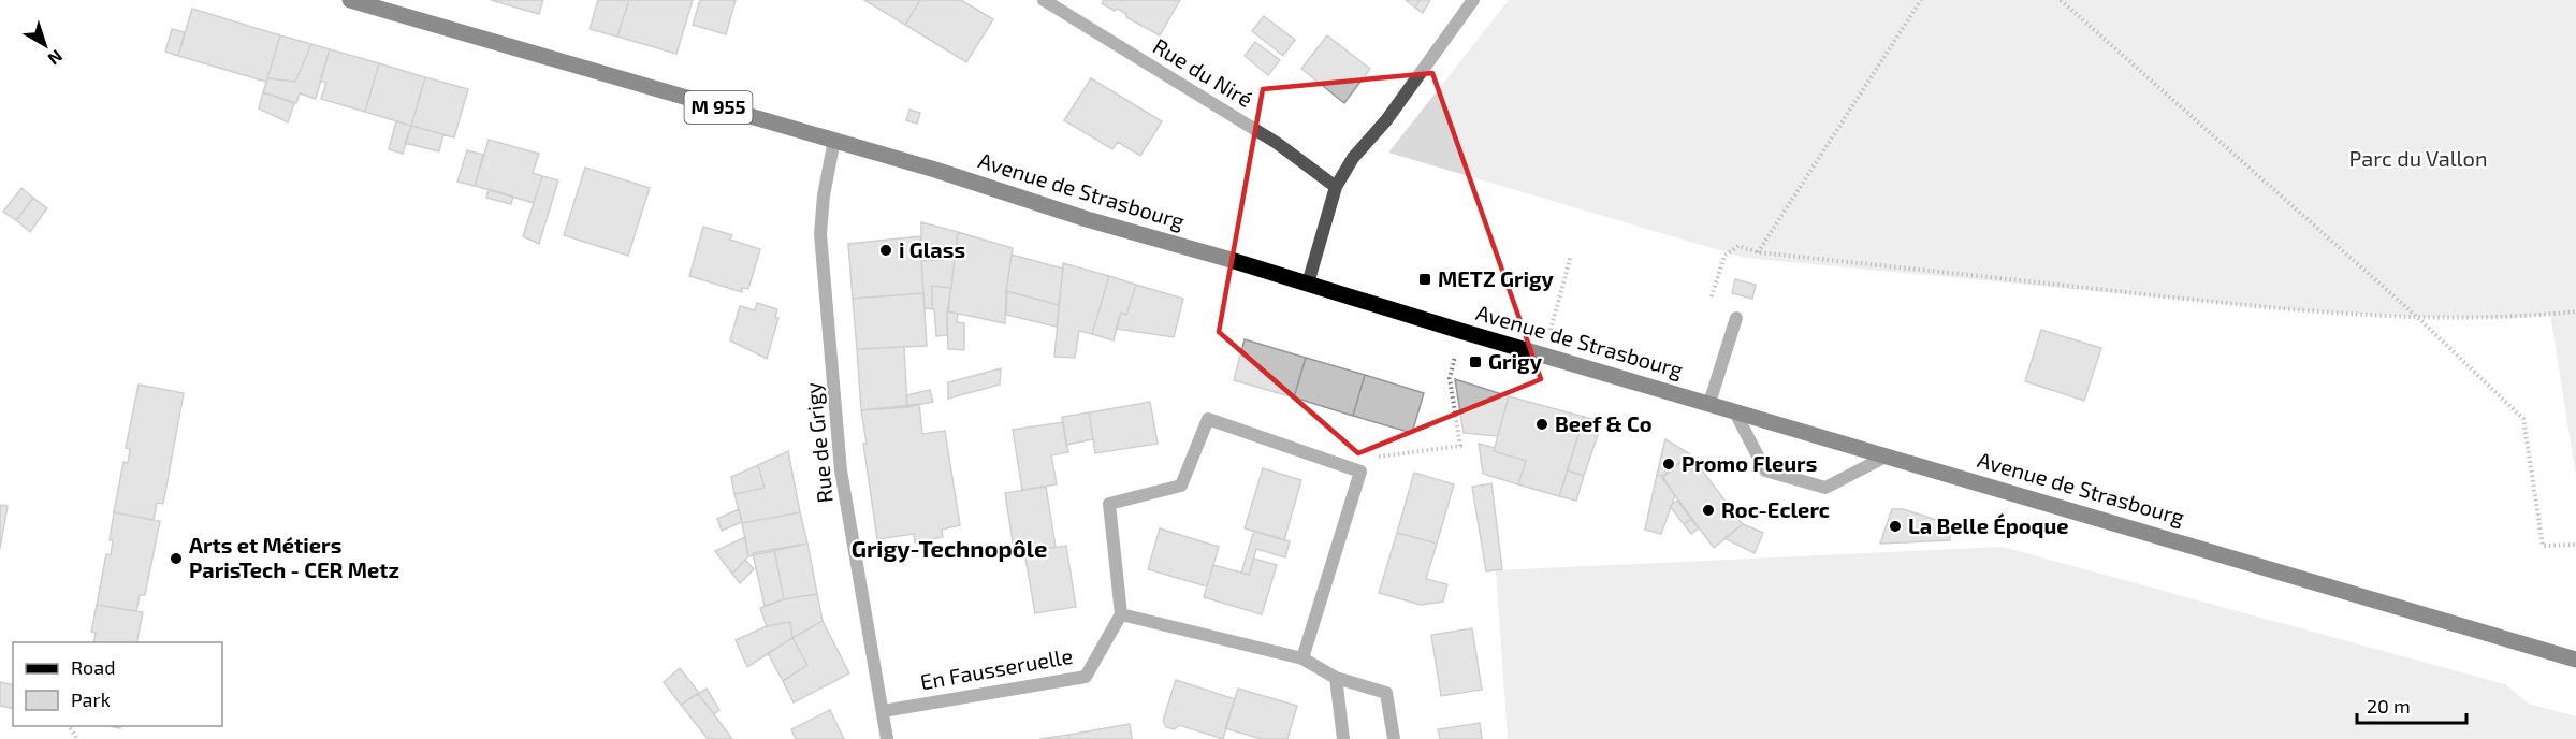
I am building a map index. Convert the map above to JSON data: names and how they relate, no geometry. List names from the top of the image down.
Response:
{
  "streets": {
    "main road": ["M 955", "Avenue de Strasbourg"],
    "street": ["Rue du Niré", "Rue de Grigy", "En Fausseruelle"]
  },
  "crossings": [
    ["Avenue de Strasbourg", "Rue de Grigy"],
    ["Rue de Grigy", "En Fausseruelle"]
  ],
  "districts": ["Grigy-Technopôle"],
  "parks": ["Parc du Vallon"],
  "places": {
    "other": [
      "i Glass",
      "Beef & Co",
      "Promo Fleurs",
      "Roc-Eclerc",
      "La Belle Époque",
      "Arts et Métiers ParisTech - CER Metz"
    ],
    "transit": ["METZ Grigy", "Grigy"]
  },
  "legend": ["Road", "Park"],
  "scale_bar": "20 m",
  "north": "bottom right"
}
